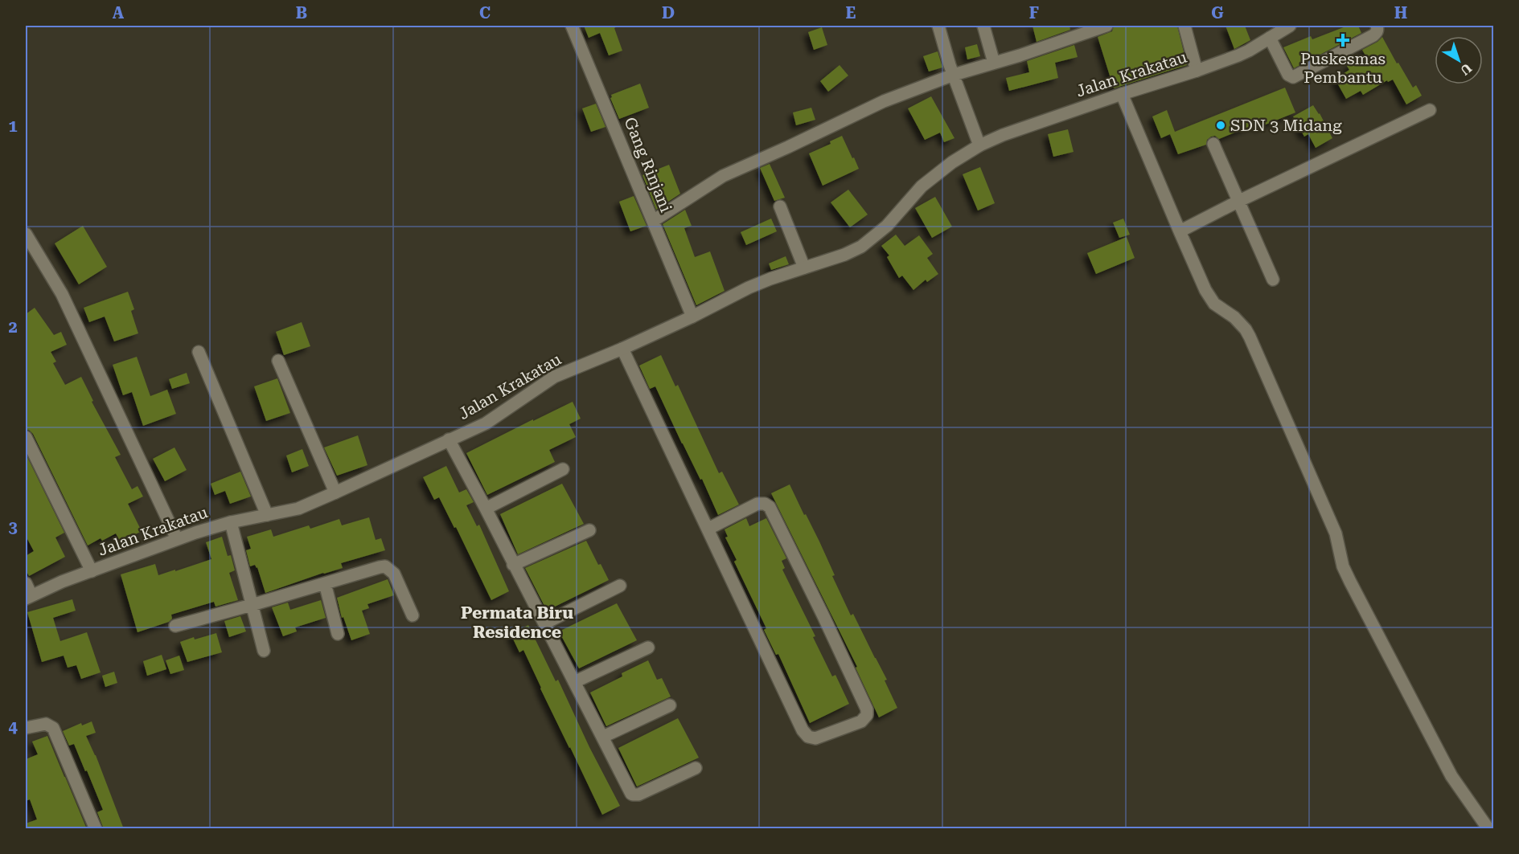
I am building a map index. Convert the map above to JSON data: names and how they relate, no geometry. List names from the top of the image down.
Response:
{
  "streets": {
    "street": ["Jalan Krakatau", "Gang Rinjani"]
  },
  "crossings": [
    ["Jalan Krakatau", "Gang Rinjani"]
  ],
  "districts": ["Permata Biru Residence"],
  "places": {
    "health": ["Puskesmas Pembantu"],
    "other": ["SDN 3 Midang"]
  },
  "north": "bottom right",
  "grid": {
    "columns": [
      "A",
      "B",
      "C",
      "D",
      "E",
      "F",
      "G",
      "H"
    ],
    "rows": [
      "1",
      "2",
      "3",
      "4"
    ]
  }
}
